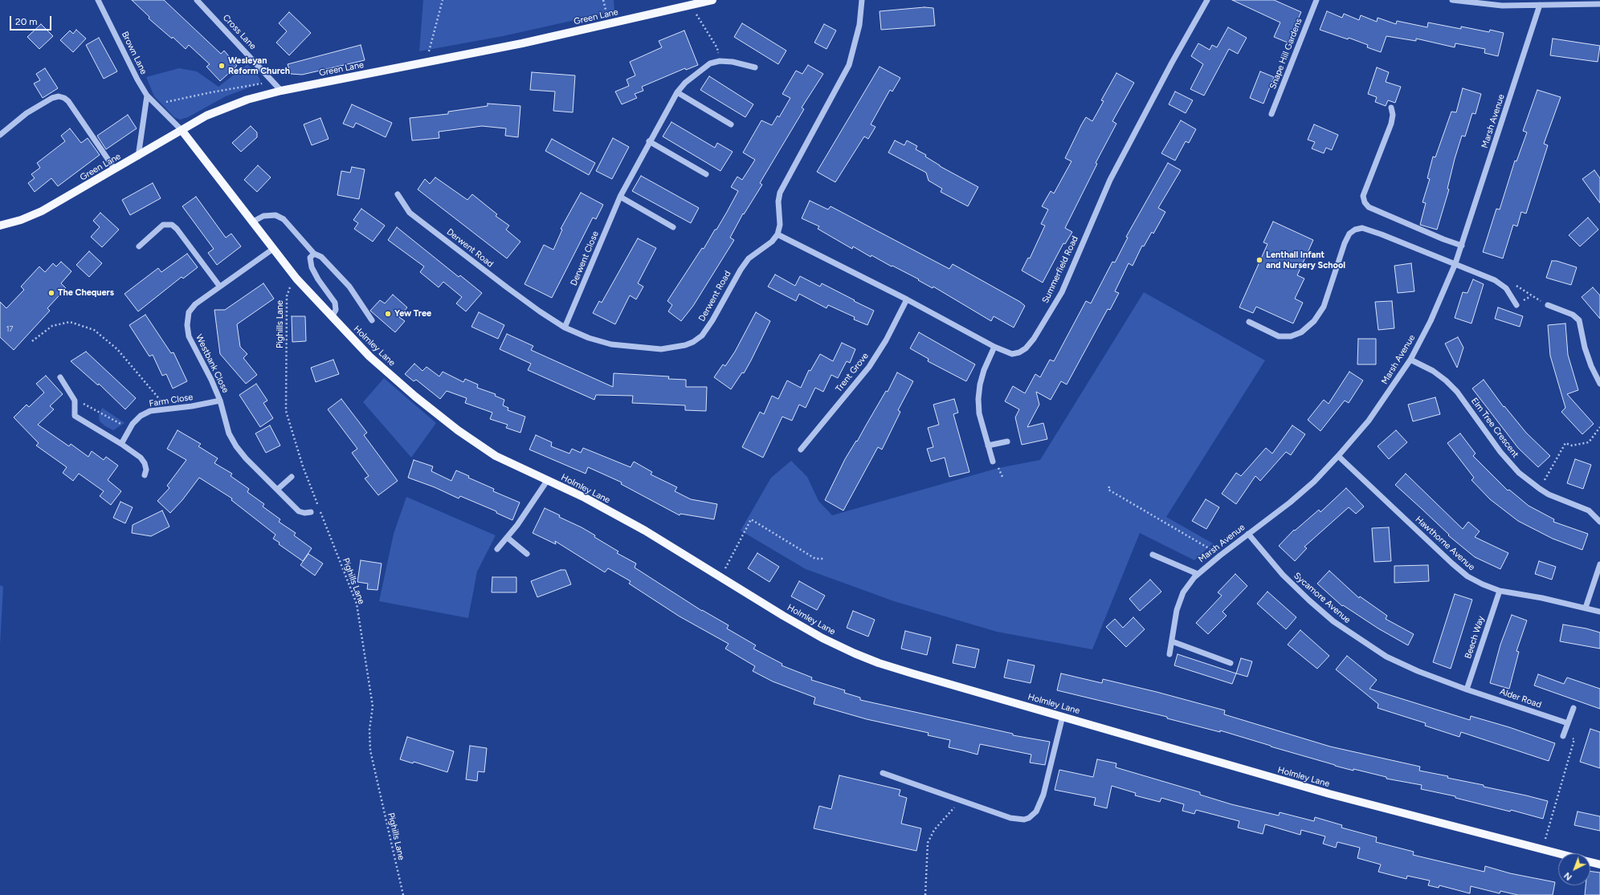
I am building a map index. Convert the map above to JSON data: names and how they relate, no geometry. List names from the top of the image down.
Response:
{
  "streets": {
    "main road": ["Green Lane", "Holmley Lane"],
    "street": [
      "Cross Lane",
      "Brown Lane",
      "Snape Hill Gardens",
      "Marsh Avenue",
      "Derwent Road",
      "Derwent Close",
      "Summerfield Road",
      "Westbank Close",
      "Trent Grove",
      "Farm Close",
      "Elm Tree Crescent",
      "Hawthorne Avenue",
      "Sycamore Avenue",
      "Beech Way",
      "Alder Road"
    ],
    "path": ["Pighills Lane"]
  },
  "crossings": [
    ["Green Lane", "Cross Lane"],
    ["Green Lane", "Brown Lane"],
    ["Green Lane", "Holmley Lane"],
    ["Brown Lane", "Holmley Lane"],
    ["Marsh Avenue", "Elm Tree Crescent"],
    ["Marsh Avenue", "Hawthorne Avenue"],
    ["Marsh Avenue", "Sycamore Avenue"],
    ["Derwent Road", "Derwent Close"],
    ["Derwent Road", "Summerfield Road"],
    ["Summerfield Road", "Trent Grove"],
    ["Pighills Lane", "Holmley Lane"],
    ["Holmley Lane", "Westbank Close"],
    ["Westbank Close", "Farm Close"],
    ["Hawthorne Avenue", "Beech Way"],
    ["Sycamore Avenue", "Beech Way"],
    ["Sycamore Avenue", "Alder Road"],
    ["Beech Way", "Alder Road"]
  ],
  "places": [
    "Wesleyan Reform Church",
    "Lenthall Infant and Nursery School",
    "The Chequers",
    "Yew Tree"
  ],
  "house_numbers": ["17"],
  "scale_bar": "20 m",
  "north": "bottom left"
}
